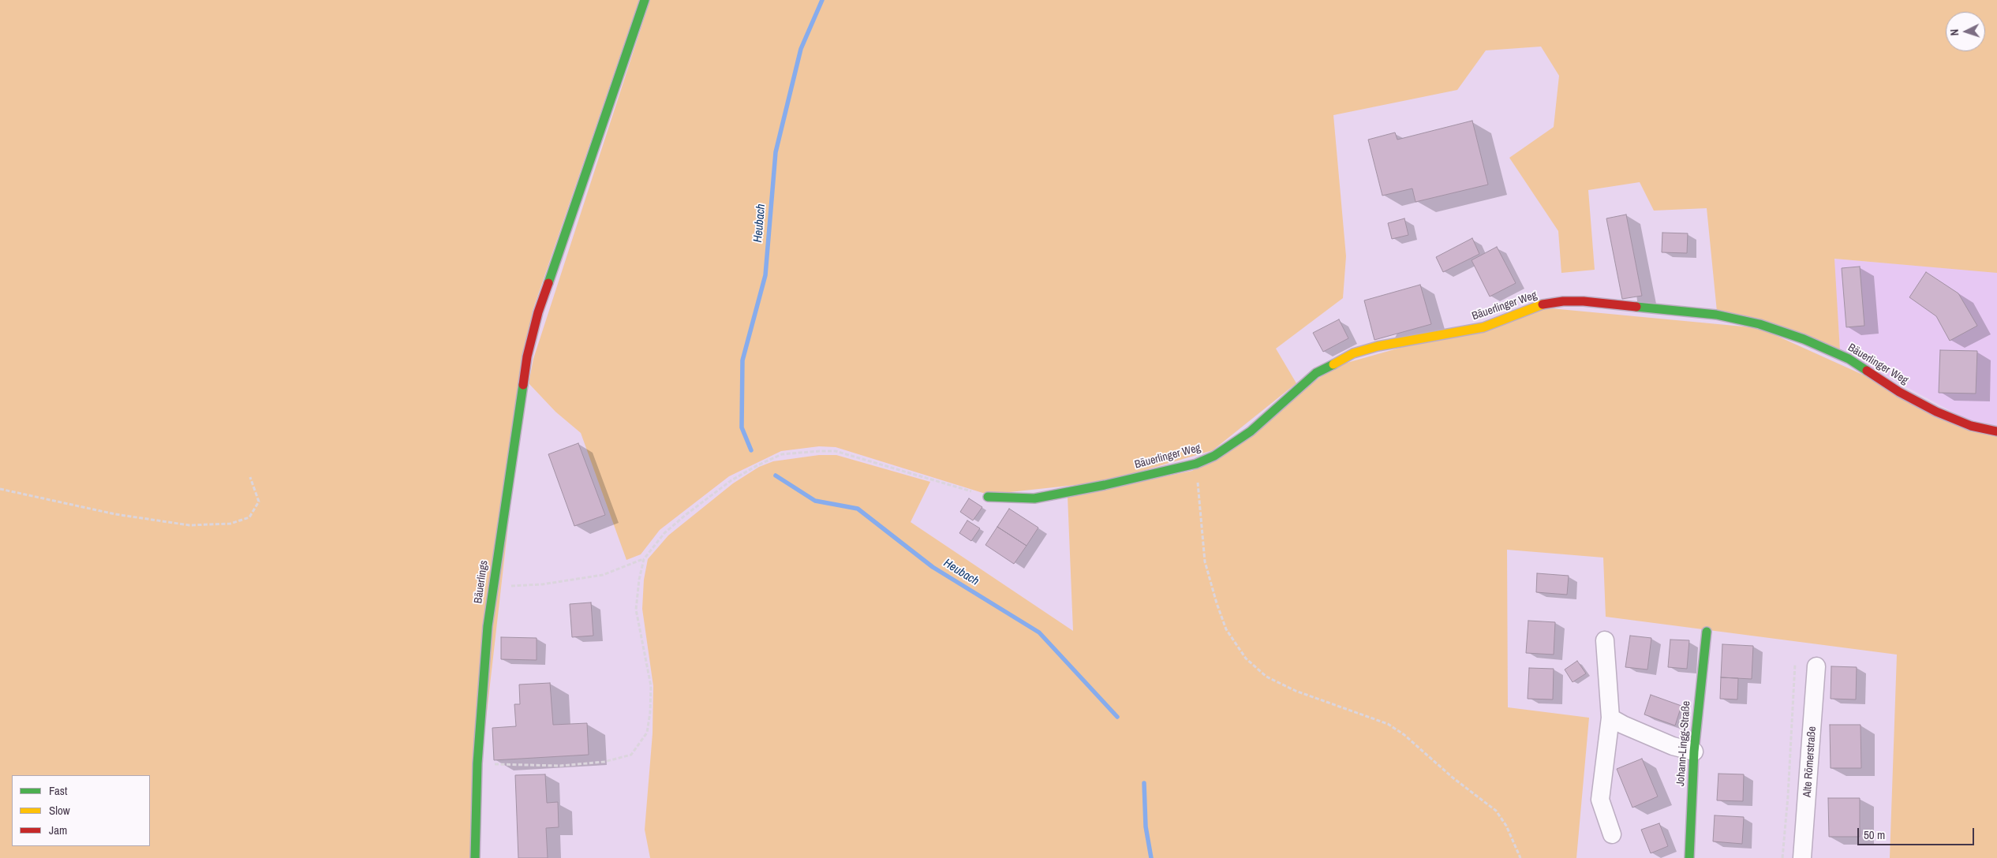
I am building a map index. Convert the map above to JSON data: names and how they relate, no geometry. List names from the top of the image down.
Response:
{
  "streets": {
    "street": [
      "Bäuerlinger Weg",
      "Bäuerlings",
      "Johann-Lingg-Straße",
      "Alte Römerstraße"
    ]
  },
  "water": ["Heubach"],
  "legend": ["Fast", "Slow", "Jam"],
  "scale_bar": "50 m",
  "north": "left"
}
